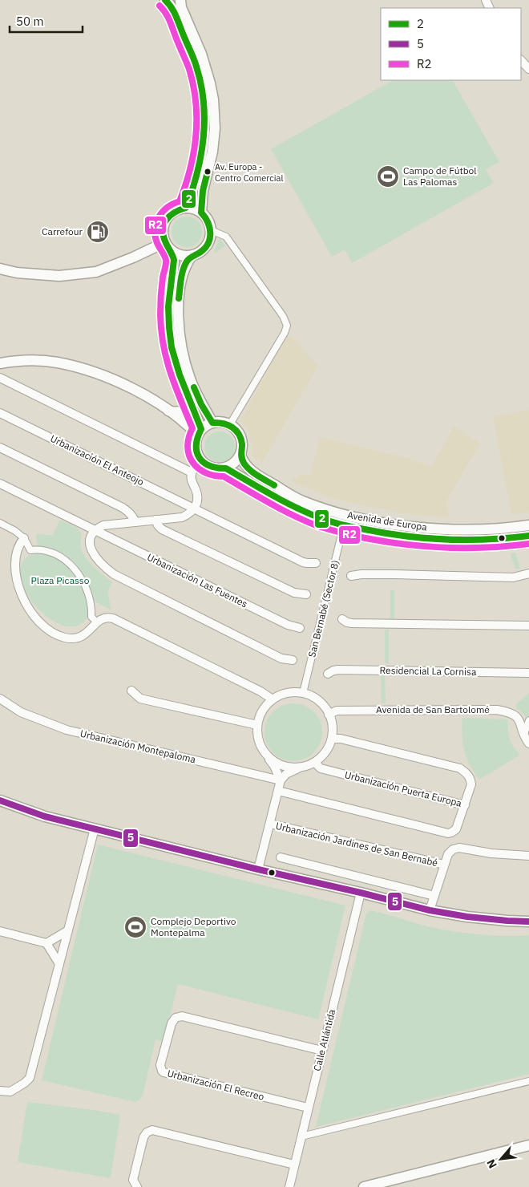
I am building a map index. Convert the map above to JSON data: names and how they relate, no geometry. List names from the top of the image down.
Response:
{
  "streets": {
    "street": [
      "Urbanización El Anteojo",
      "Avenida de Europa",
      "Urbanización Las Fuentes",
      "San Bernabé (Sector 8)",
      "Residencial La Cornisa",
      "Avenida de San Bartolomé",
      "Urbanización Montepaloma",
      "Urbanización Puerta Europa",
      "Urbanización Jardines de San Bernabé",
      "Calle Atlántida",
      "Urbanización El Recreo"
    ]
  },
  "crossings": [
    ["Avenida de Europa", "San Bernabé (Sector 8)"],
    ["San Bernabé (Sector 8)", "Avenida de San Bartolomé"],
    ["San Bernabé (Sector 8)", "Urbanización Puerta Europa"],
    ["Avenida de San Bartolomé", "Urbanización Puerta Europa"],
    ["Calle Atlántida", "Urbanización El Recreo"]
  ],
  "parks": ["Plaza Picasso"],
  "places": {
    "other": ["Av. Europa - Centro Comercial"],
    "sports": ["Campo de Fútbol Las Palomas", "Complejo Deportivo Montepalma"],
    "fuel station": ["Carrefour"]
  },
  "lines": ["transit line 2", "transit line R2", "transit line 5"],
  "legend": ["2", "5", "R2"],
  "scale_bar": "50 m",
  "north": "bottom left"
}
